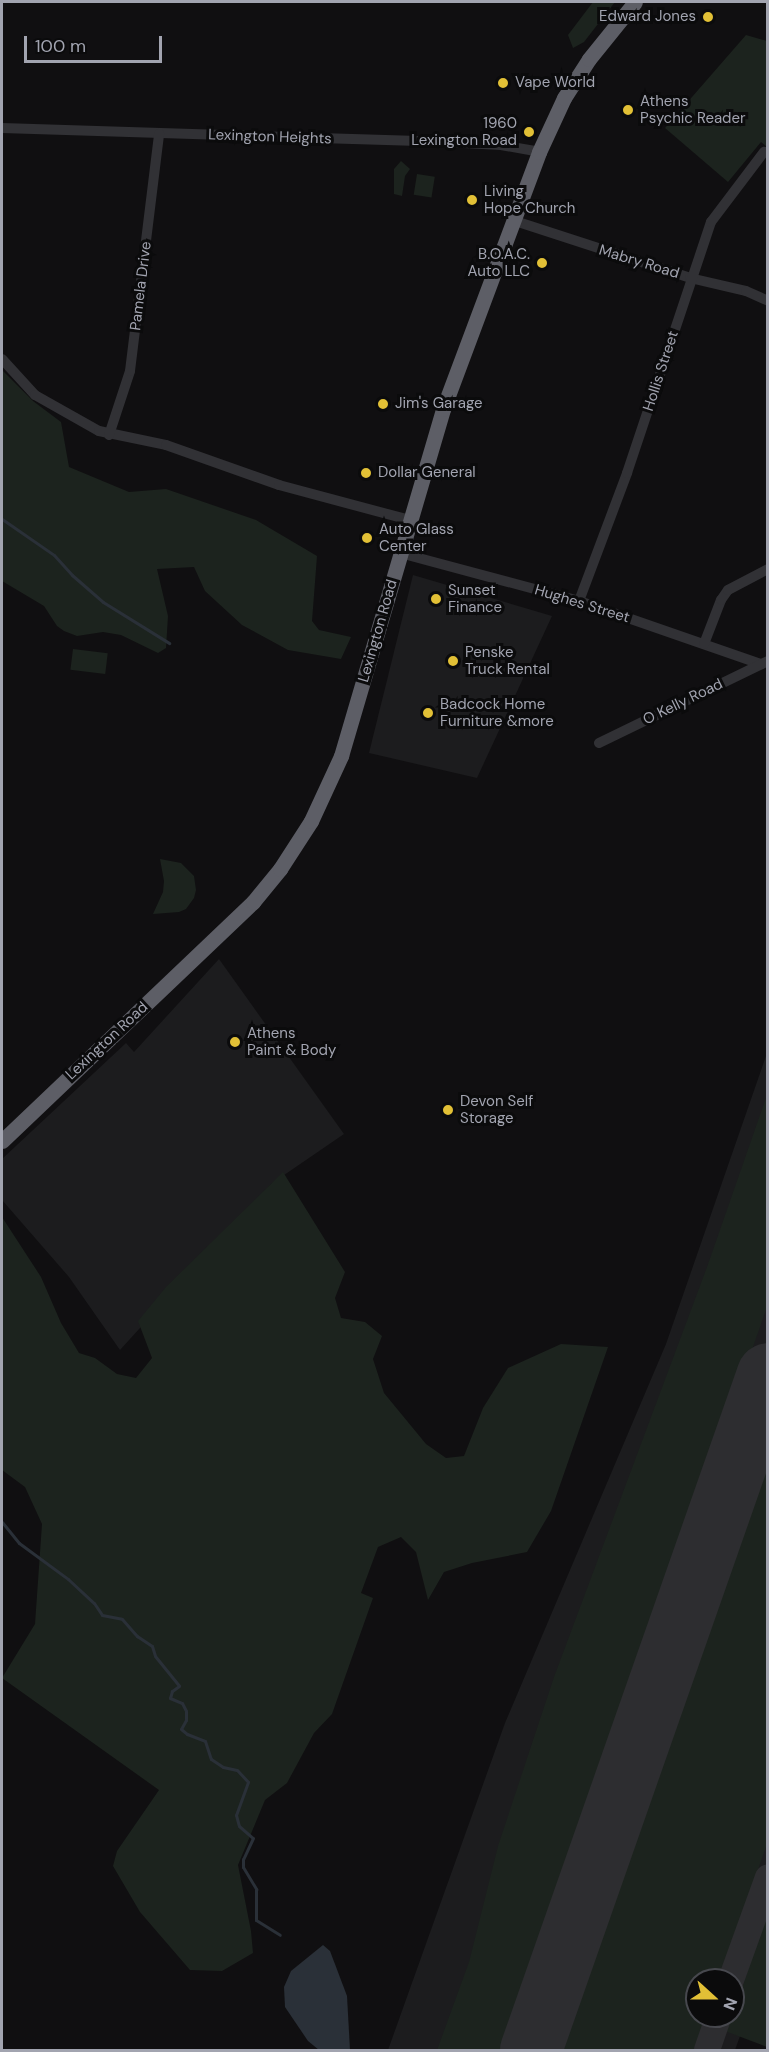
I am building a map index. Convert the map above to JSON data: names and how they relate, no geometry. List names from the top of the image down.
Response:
{
  "streets": {
    "highway": ["Lexington Road"],
    "street": [
      "Lexington Heights",
      "Mabry Road",
      "Pamela Drive",
      "Hollis Street",
      "Hughes Street",
      "O Kelly Road"
    ]
  },
  "crossings": [
    ["Lexington Heights", "Pamela Drive"],
    ["Lexington Heights", "Lexington Road"],
    ["Mabry Road", "Hollis Street"],
    ["Mabry Road", "Lexington Road"],
    ["Hollis Street", "Hughes Street"],
    ["Hughes Street", "Lexington Road"],
    ["Hughes Street", "O Kelly Road"]
  ],
  "places": [
    "Edward Jones",
    "Vape World",
    "Athens Psychic Reader",
    "1960 Lexington Road",
    "Living Hope Church",
    "B.O.A.C. Auto LLC",
    "Jim's Garage",
    "Dollar General",
    "Auto Glass Center",
    "Sunset Finance",
    "Penske Truck Rental",
    "Badcock Home Furniture &more",
    "Athens Paint & Body",
    "Devon Self Storage"
  ],
  "scale_bar": "100 m",
  "north": "right"
}
